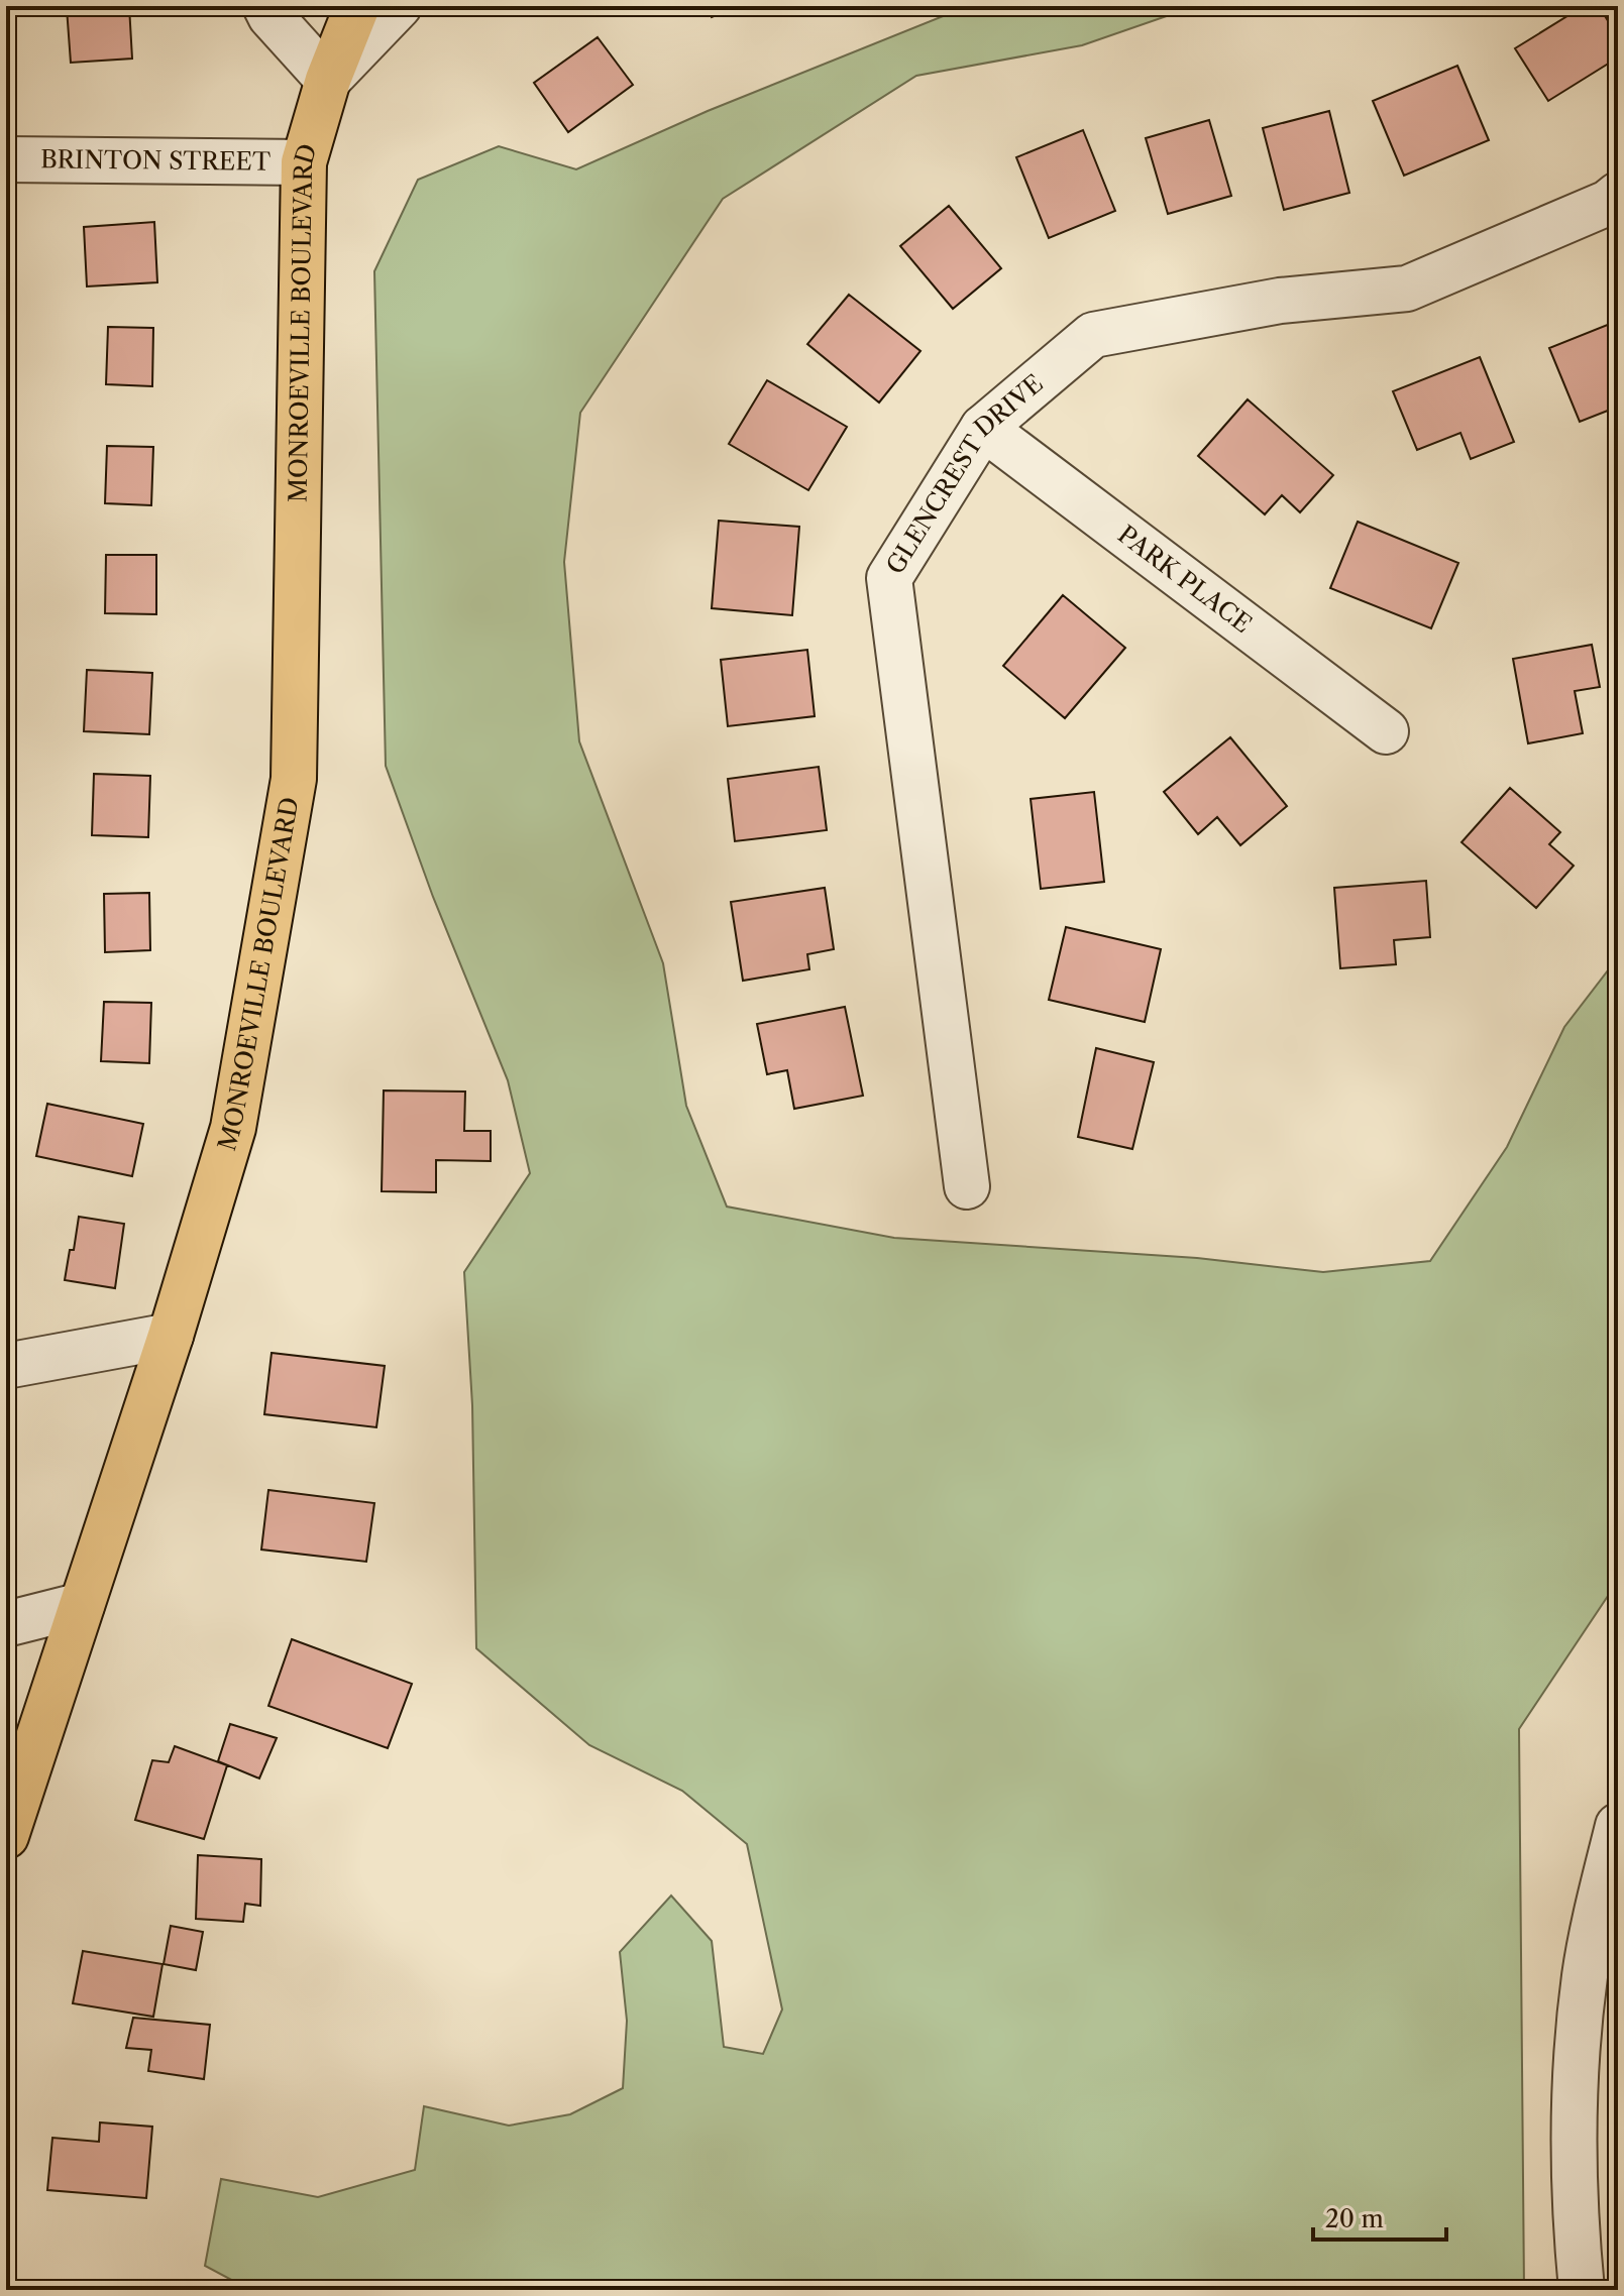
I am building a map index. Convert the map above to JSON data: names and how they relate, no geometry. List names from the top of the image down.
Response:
{
  "streets": {
    "main road": ["MONROEVILLE BOULEVARD"],
    "street": ["BRINTON STREET", "GLENCREST DRIVE", "PARK PLACE"]
  },
  "crossings": [
    ["BRINTON STREET", "MONROEVILLE BOULEVARD"],
    ["GLENCREST DRIVE", "PARK PLACE"]
  ],
  "scale_bar": "20 m"
}
